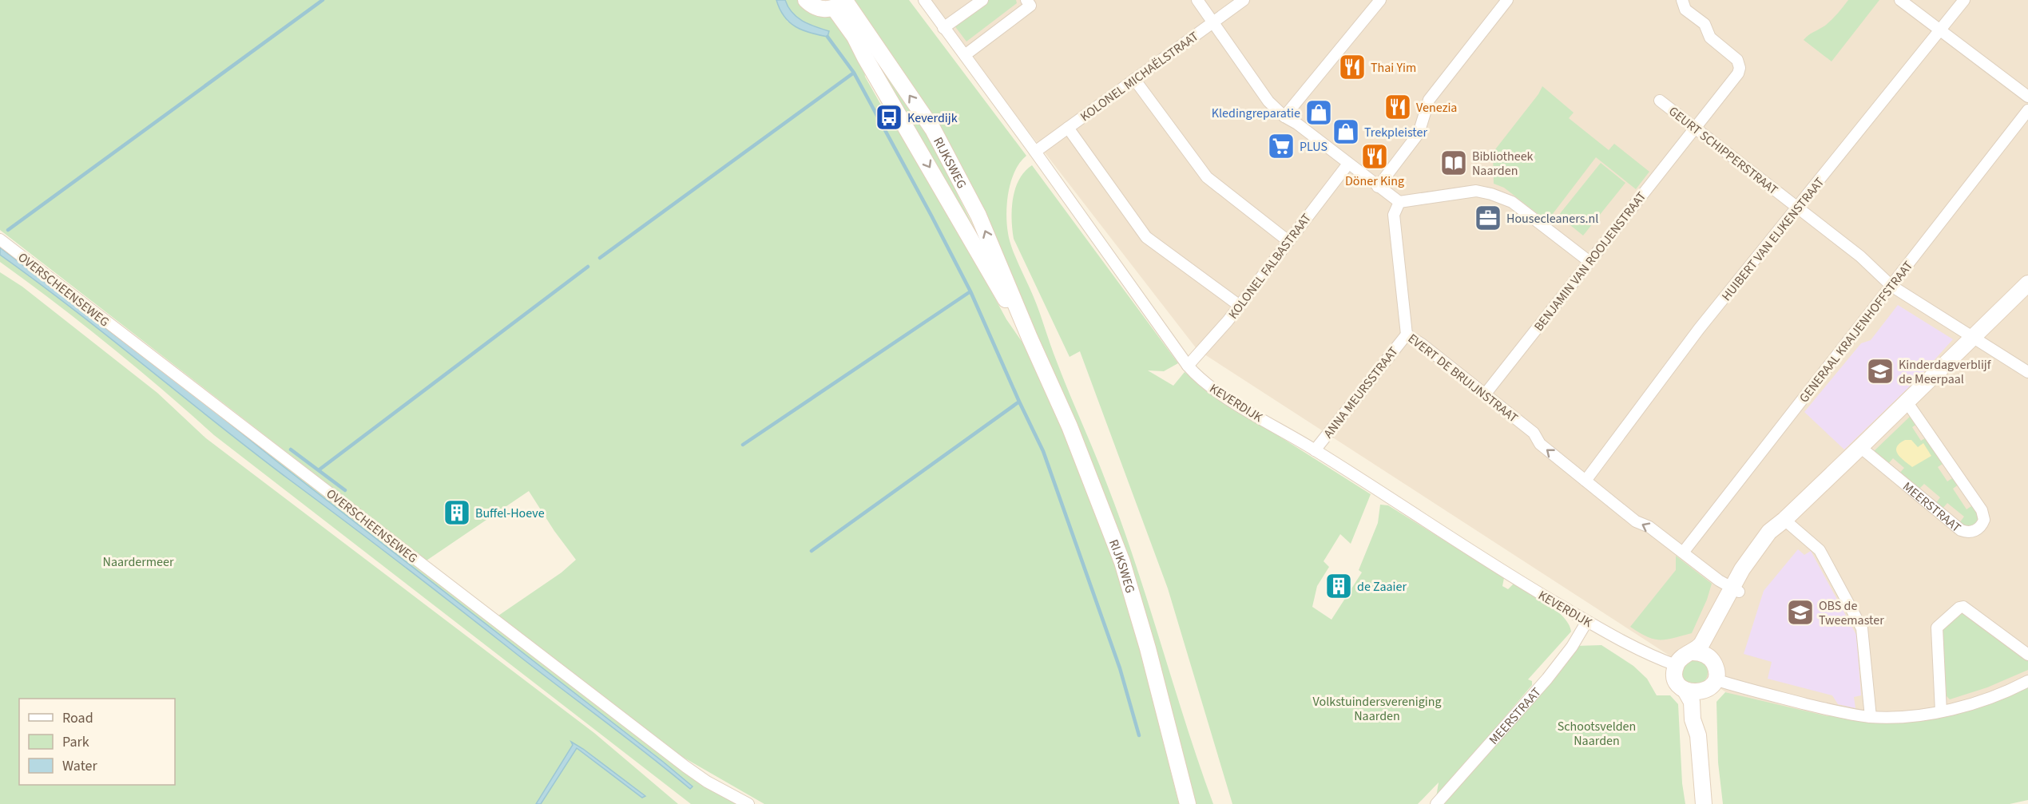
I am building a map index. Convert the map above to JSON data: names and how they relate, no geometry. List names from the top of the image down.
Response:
{
  "streets": {
    "main road": ["RIJKSWEG"],
    "street": [
      "KOLONEL MICHAËLSTRAAT",
      "GEURT SCHIPPERSTRAAT",
      "HUIBERT VAN EIJKENSTRAAT",
      "BENJAMIN VAN ROOIJENSTRAAT",
      "KOLONEL FALBASTRAAT",
      "OVERSCHEENSEWEG",
      "GENERAAL KRAIJENHOFFSTRAAT",
      "EVERT DE BRUIJNSTRAAT",
      "ANNA MEURSSTRAAT",
      "KEVERDIJK",
      "MEERSTRAAT"
    ]
  },
  "crossings": [
    ["KOLONEL MICHAËLSTRAAT", "KEVERDIJK"],
    ["GEURT SCHIPPERSTRAAT", "HUIBERT VAN EIJKENSTRAAT"],
    ["GEURT SCHIPPERSTRAAT", "BENJAMIN VAN ROOIJENSTRAAT"],
    ["GEURT SCHIPPERSTRAAT", "GENERAAL KRAIJENHOFFSTRAAT"],
    ["HUIBERT VAN EIJKENSTRAAT", "EVERT DE BRUIJNSTRAAT"],
    ["BENJAMIN VAN ROOIJENSTRAAT", "EVERT DE BRUIJNSTRAAT"],
    ["KOLONEL FALBASTRAAT", "KEVERDIJK"],
    ["GENERAAL KRAIJENHOFFSTRAAT", "EVERT DE BRUIJNSTRAAT"],
    ["EVERT DE BRUIJNSTRAAT", "ANNA MEURSSTRAAT"],
    ["ANNA MEURSSTRAAT", "KEVERDIJK"],
    ["KEVERDIJK", "MEERSTRAAT"]
  ],
  "one_way": ["EVERT DE BRUIJNSTRAAT"],
  "parks": ["Naardermeer", "Volkstuindersvereniging Naarden", "Schootsvelden Naarden"],
  "places": {
    "restaurant": ["Thai Yim", "Venezia", "Döner King"],
    "shop": ["Kledingreparatie", "Trekpleister"],
    "bus stop": ["Keverdijk"],
    "supermarket": ["PLUS"],
    "library": ["Bibliotheek Naarden"],
    "office": ["Housecleaners.nl"],
    "school or university": ["Kinderdagverblijf de Meerpaal", "OBS de Tweemaster"],
    "building": ["Buffel-Hoeve", "de Zaaier"]
  },
  "legend": ["Road", "Park", "Water"]
}
